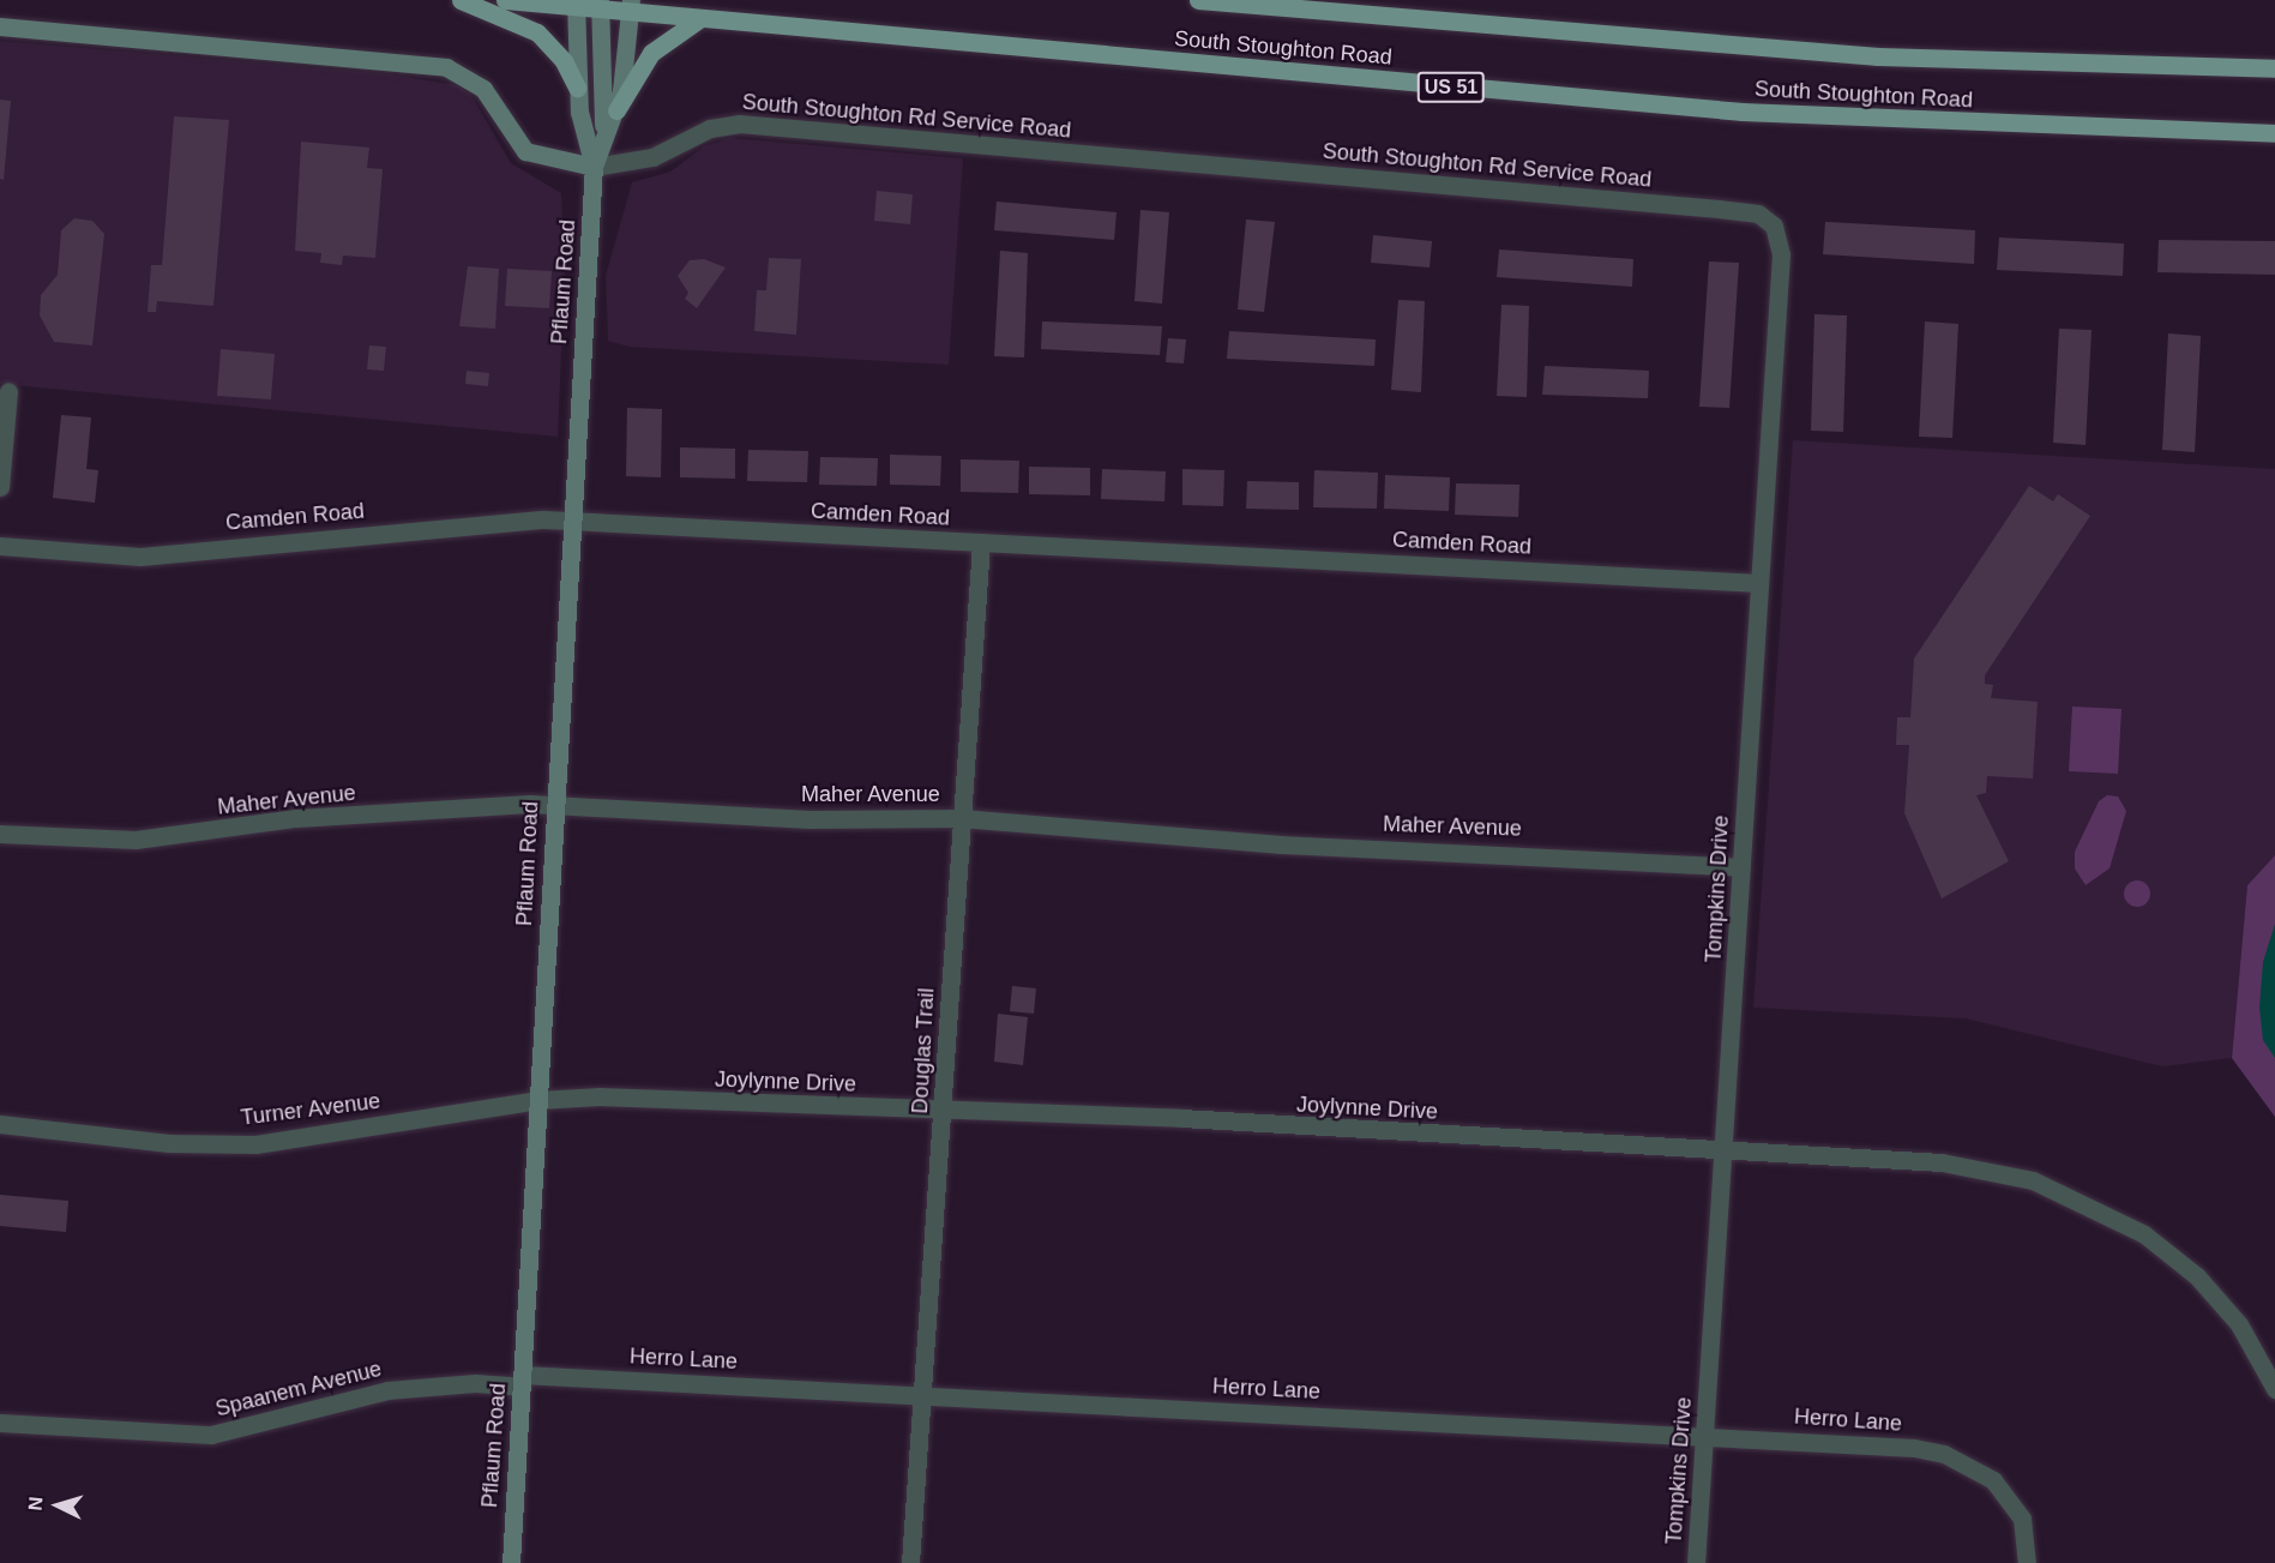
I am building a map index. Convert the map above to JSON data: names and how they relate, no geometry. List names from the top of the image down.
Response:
{
  "streets": {
    "main road": ["South Stoughton Road", "US 51"],
    "street": [
      "South Stoughton Rd Service Road",
      "Pflaum Road",
      "Camden Road",
      "Maher Avenue",
      "Tompkins Drive",
      "Douglas Trail",
      "Joylynne Drive",
      "Turner Avenue",
      "Herro Lane",
      "Spaanem Avenue"
    ]
  },
  "crossings": [
    ["South Stoughton Road", "Pflaum Road"],
    ["South Stoughton Rd Service Road", "Pflaum Road"],
    ["South Stoughton Rd Service Road", "Tompkins Drive"],
    ["Pflaum Road", "Camden Road"],
    ["Pflaum Road", "Maher Avenue"],
    ["Pflaum Road", "Joylynne Drive"],
    ["Pflaum Road", "Turner Avenue"],
    ["Pflaum Road", "Herro Lane"],
    ["Pflaum Road", "Spaanem Avenue"],
    ["Camden Road", "Tompkins Drive"],
    ["Camden Road", "Douglas Trail"],
    ["Maher Avenue", "Tompkins Drive"],
    ["Maher Avenue", "Douglas Trail"],
    ["Tompkins Drive", "Joylynne Drive"],
    ["Tompkins Drive", "Herro Lane"],
    ["Douglas Trail", "Joylynne Drive"],
    ["Douglas Trail", "Herro Lane"],
    ["Joylynne Drive", "Turner Avenue"],
    ["Herro Lane", "Spaanem Avenue"]
  ],
  "north": "left"
}
